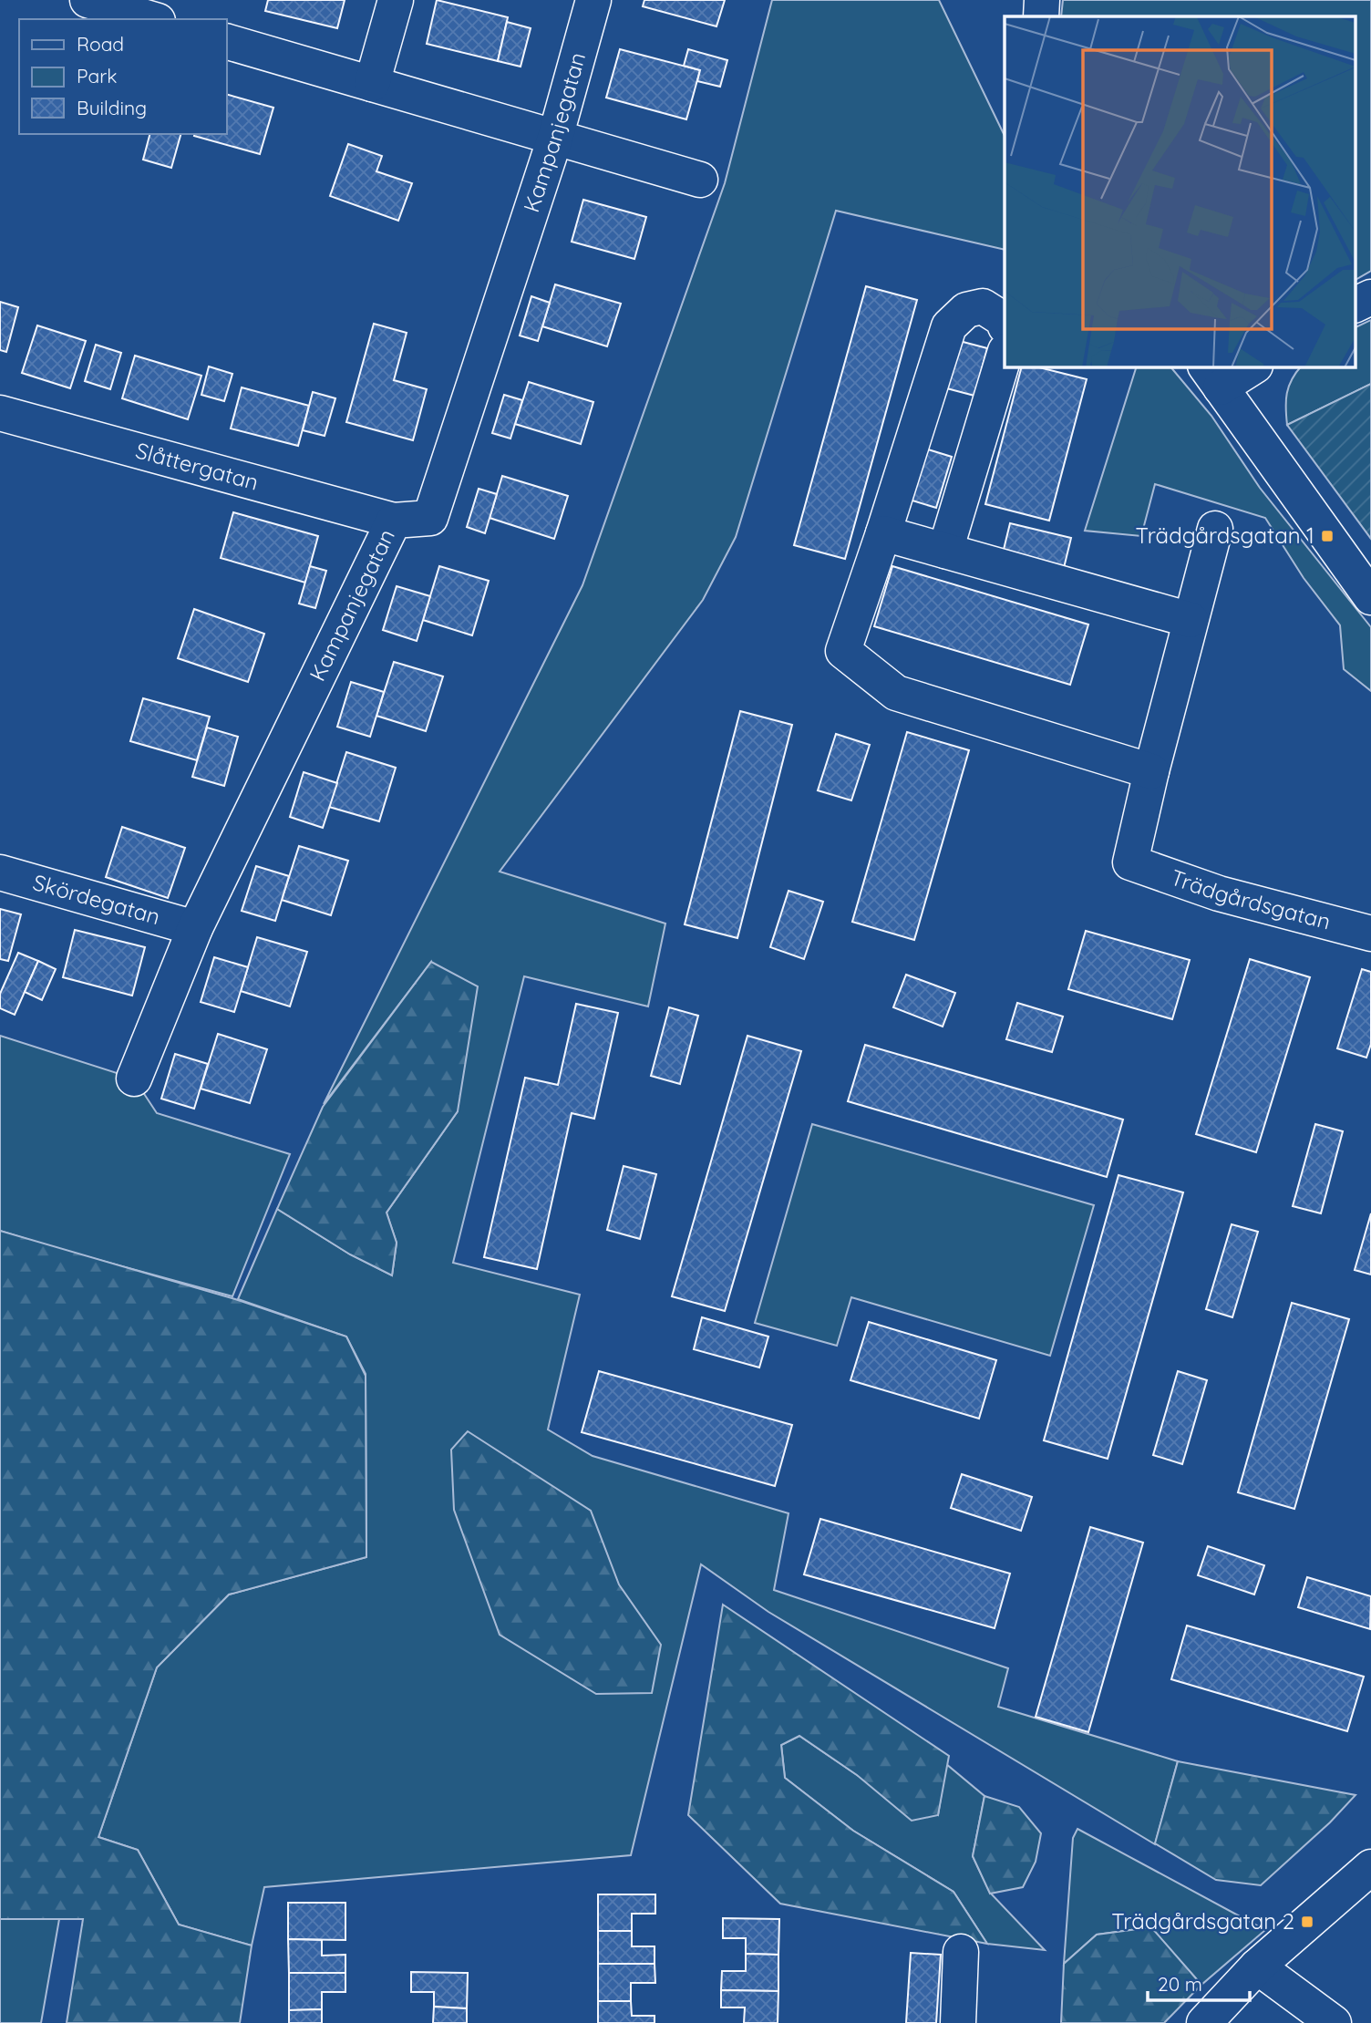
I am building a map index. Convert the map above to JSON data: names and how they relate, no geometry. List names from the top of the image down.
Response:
{
  "streets": {
    "street": [
      "Kampanjegatan",
      "Slåttergatan",
      "Trädgårdsgatan",
      "Skördegatan"
    ]
  },
  "crossings": [
    ["Kampanjegatan", "Slåttergatan"],
    ["Kampanjegatan", "Skördegatan"]
  ],
  "places": {
    "transit": ["Trädgårdsgatan 1", "Trädgårdsgatan 2"]
  },
  "legend": ["Road", "Park", "Building"],
  "scale_bar": "20 m"
}
